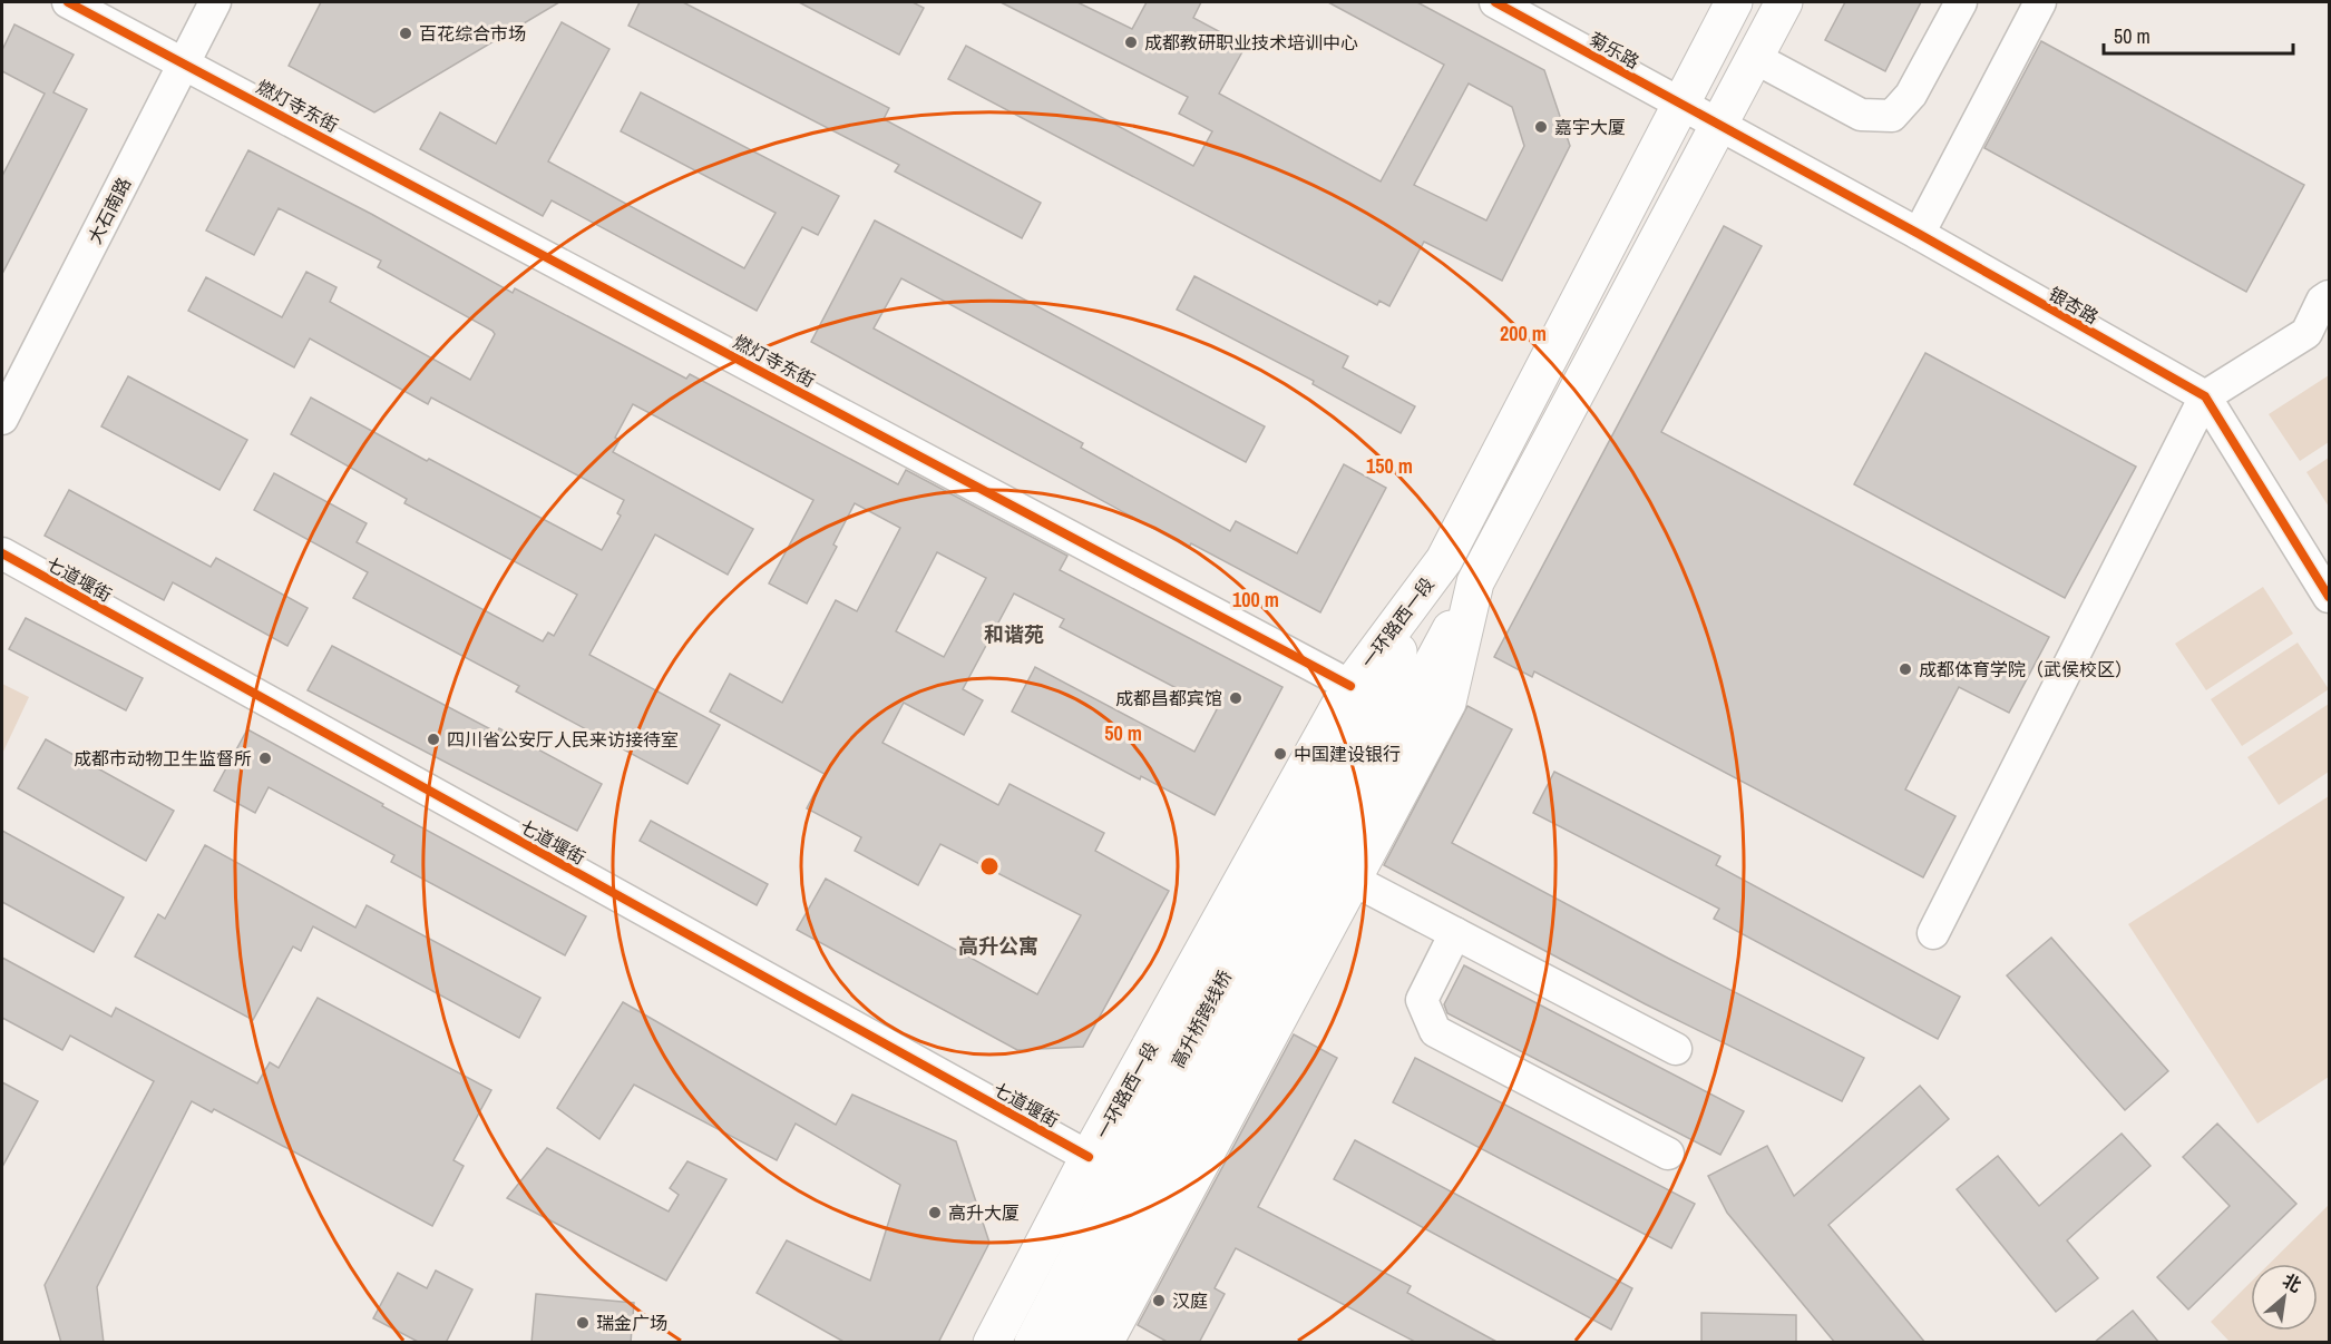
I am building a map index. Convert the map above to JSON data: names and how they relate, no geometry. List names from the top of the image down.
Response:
{
  "streets": {
    "main road": ["一环路西一段", "高升桥跨线桥"],
    "street": [
      "菊乐路",
      "燃灯寺东街",
      "大石南路",
      "银杏路",
      "七道堰街"
    ]
  },
  "crossings": [
    ["菊乐路", "银杏路"],
    ["菊乐路", "一环路西一段"],
    ["燃灯寺东街", "大石南路"],
    ["燃灯寺东街", "一环路西一段"],
    ["燃灯寺东街", "高升桥跨线桥"],
    ["七道堰街", "一环路西一段"],
    ["一环路西一段", "高升桥跨线桥"]
  ],
  "districts": ["和谐苑", "高升公寓"],
  "places": [
    "百花综合市场",
    "成都教研职业技术培训中心",
    "嘉宇大厦",
    "成都体育学院（武侯校区）",
    "成都昌都宾馆",
    "四川省公安厅人民来访接待室",
    "中国建设银行",
    "成都市动物卫生监督所",
    "高升大厦",
    "汉庭",
    "瑞金广场"
  ],
  "scale_bar": "50 m",
  "north": "top right",
  "rings": [
    "200 m",
    "150 m",
    "100 m",
    "50 m"
  ]
}
